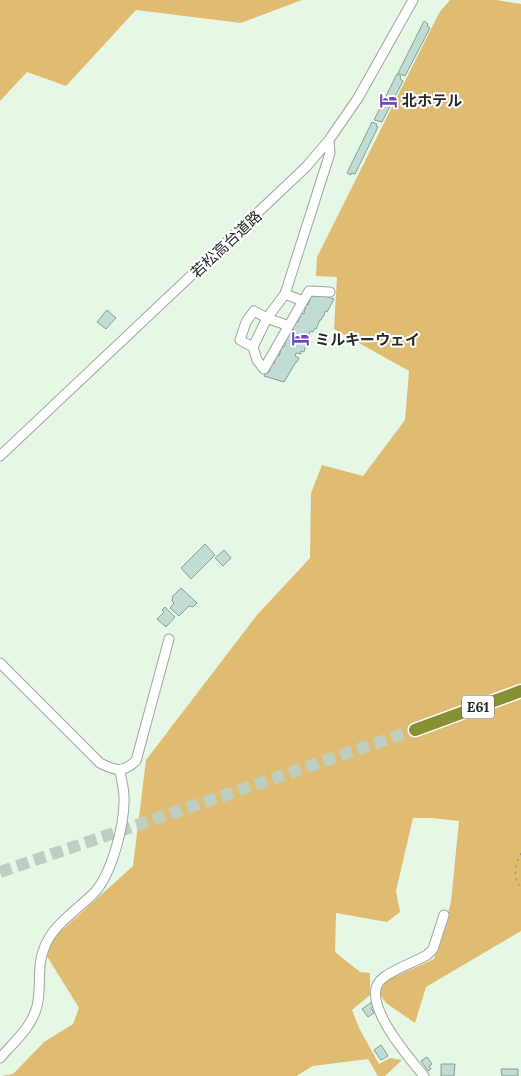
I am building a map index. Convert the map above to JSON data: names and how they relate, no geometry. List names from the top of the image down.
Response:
{
  "streets": {
    "highway": ["E61"],
    "street": ["若松高台道路"]
  },
  "places": {
    "hotel": ["北ホテル", "ミルキーウェイ"]
  }
}
